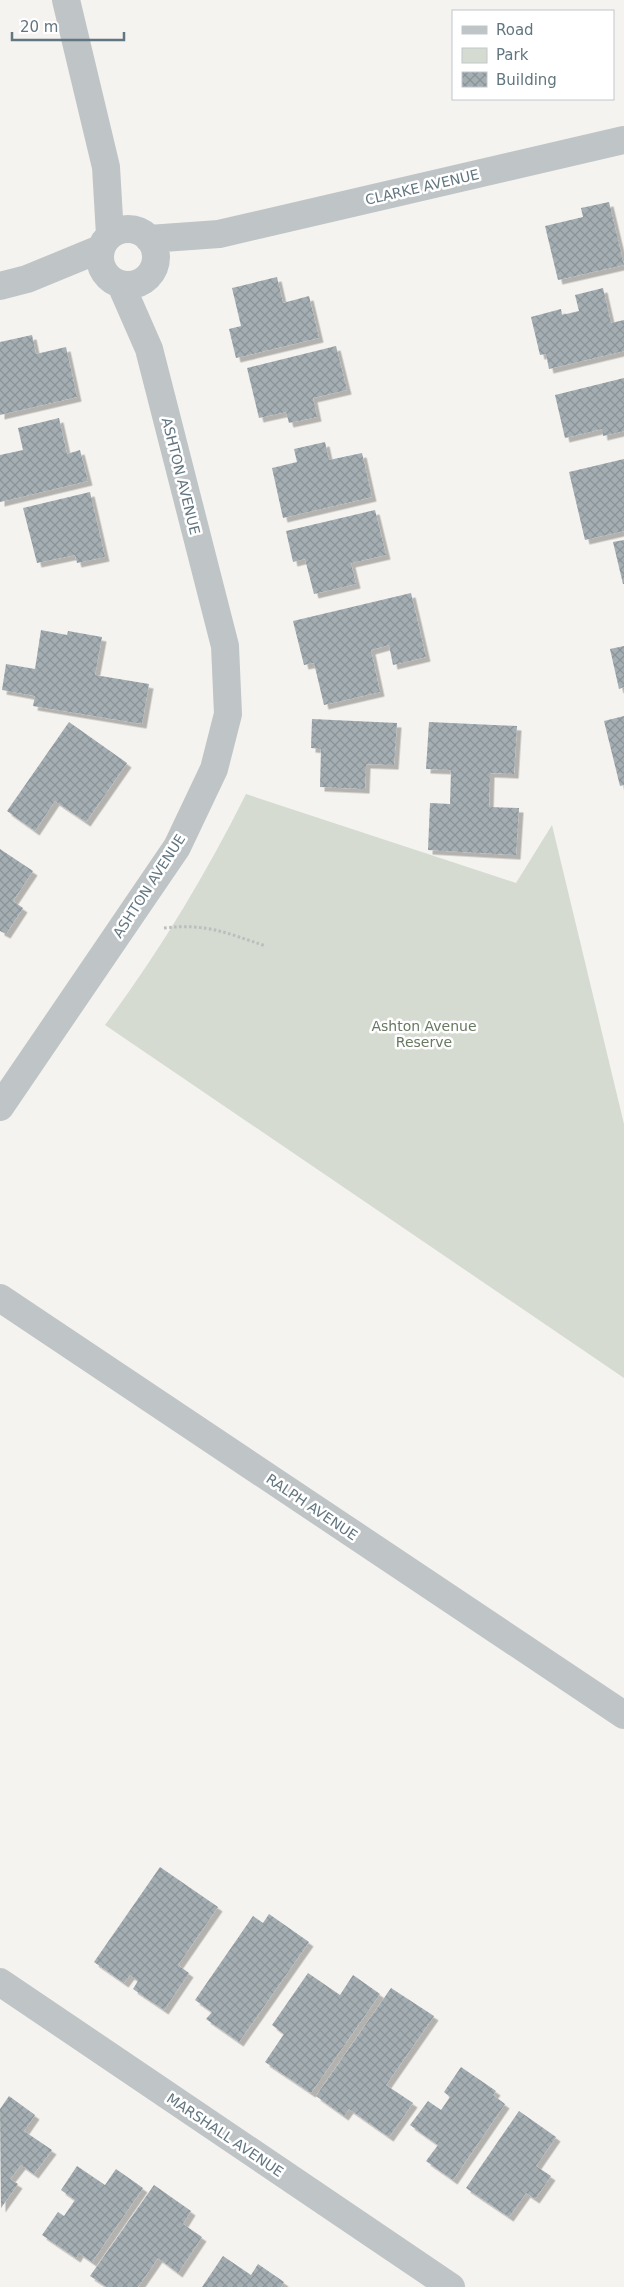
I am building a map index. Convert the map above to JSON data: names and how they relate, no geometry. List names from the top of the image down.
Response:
{
  "streets": {
    "street": [
      "CLARKE AVENUE",
      "ASHTON AVENUE",
      "RALPH AVENUE",
      "MARSHALL AVENUE"
    ]
  },
  "crossings": [
    ["CLARKE AVENUE", "ASHTON AVENUE"]
  ],
  "parks": ["Ashton Avenue Reserve"],
  "legend": ["Road", "Park", "Building"],
  "scale_bar": "20 m"
}
